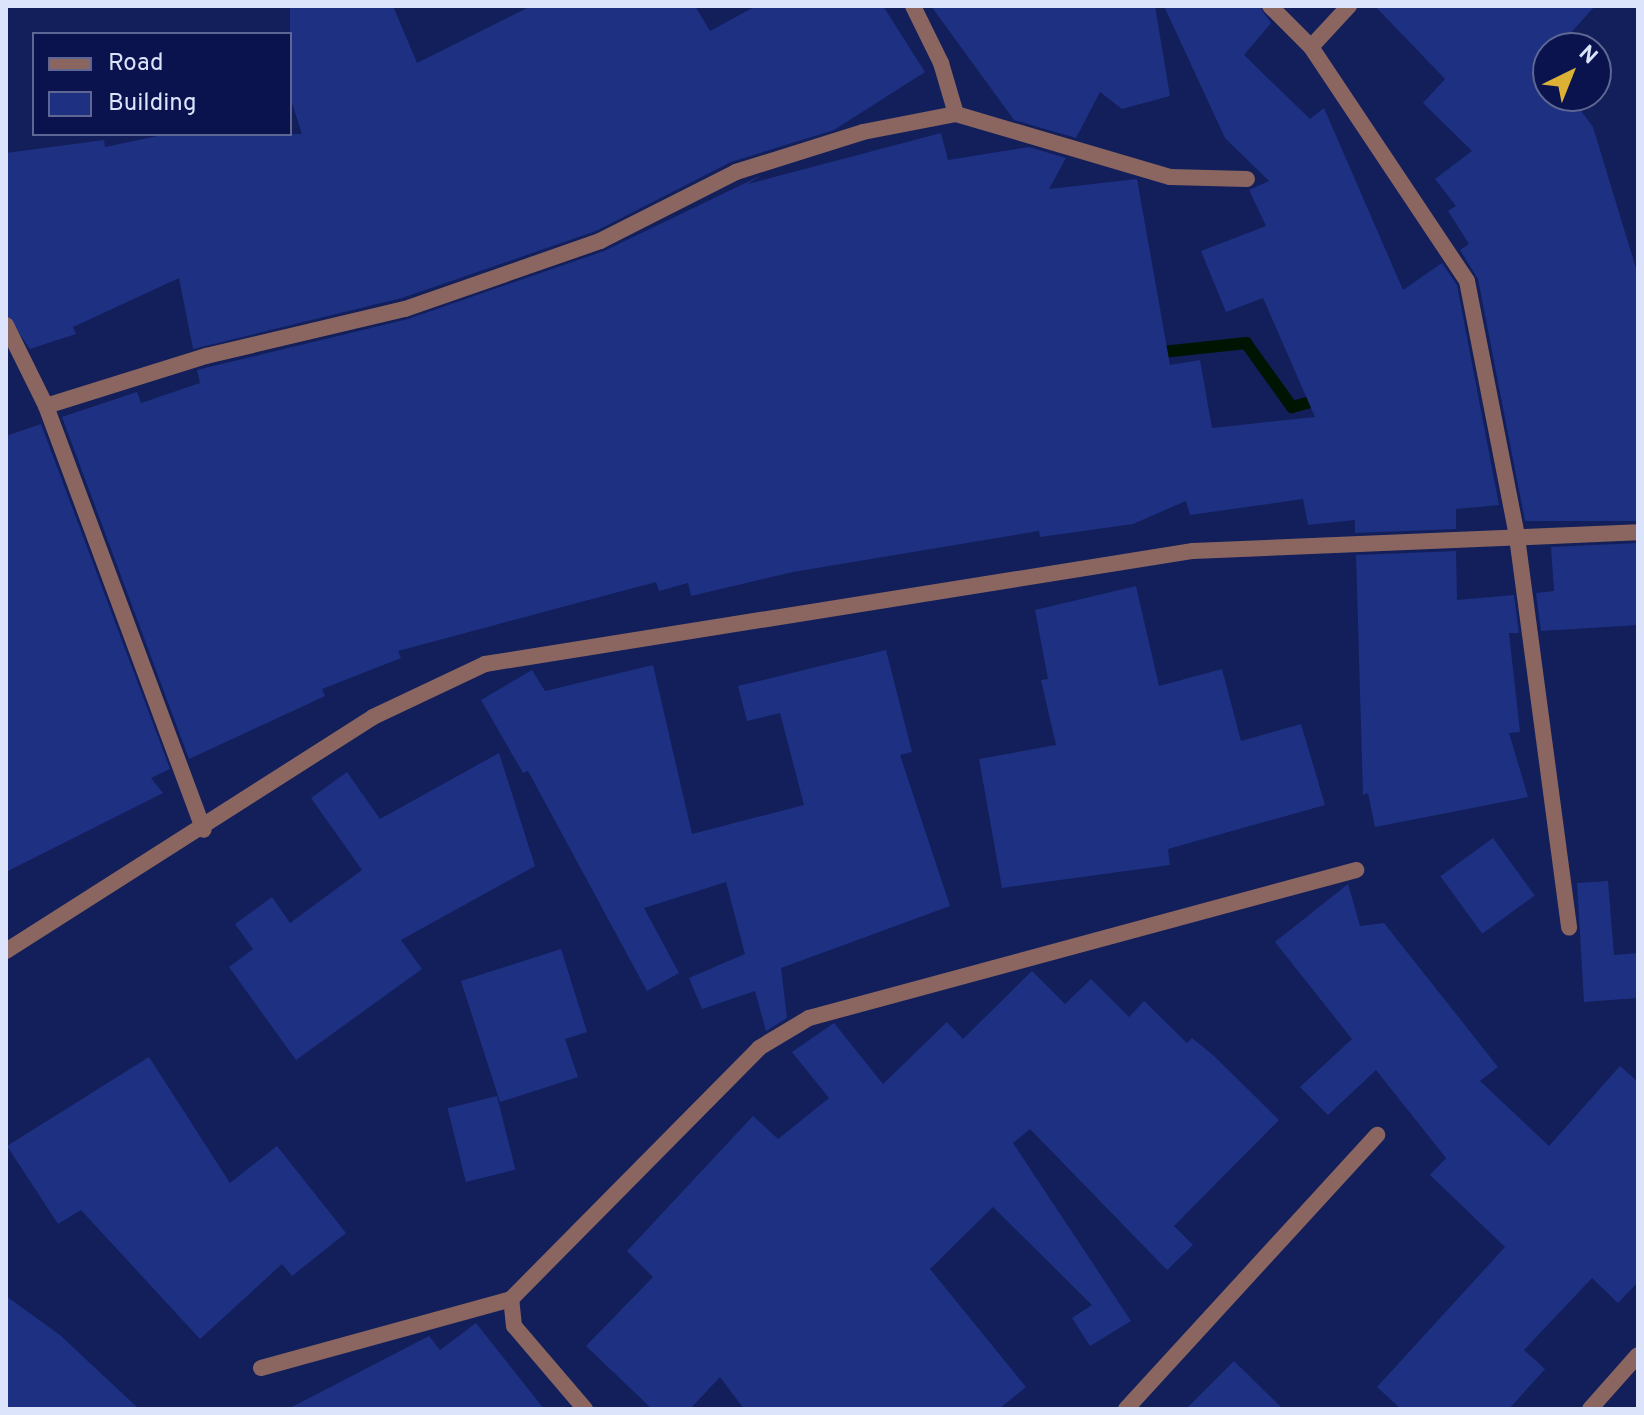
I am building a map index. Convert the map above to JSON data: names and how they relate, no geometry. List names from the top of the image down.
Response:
{
  "legend": ["Road", "Building"],
  "north": "top right"
}
